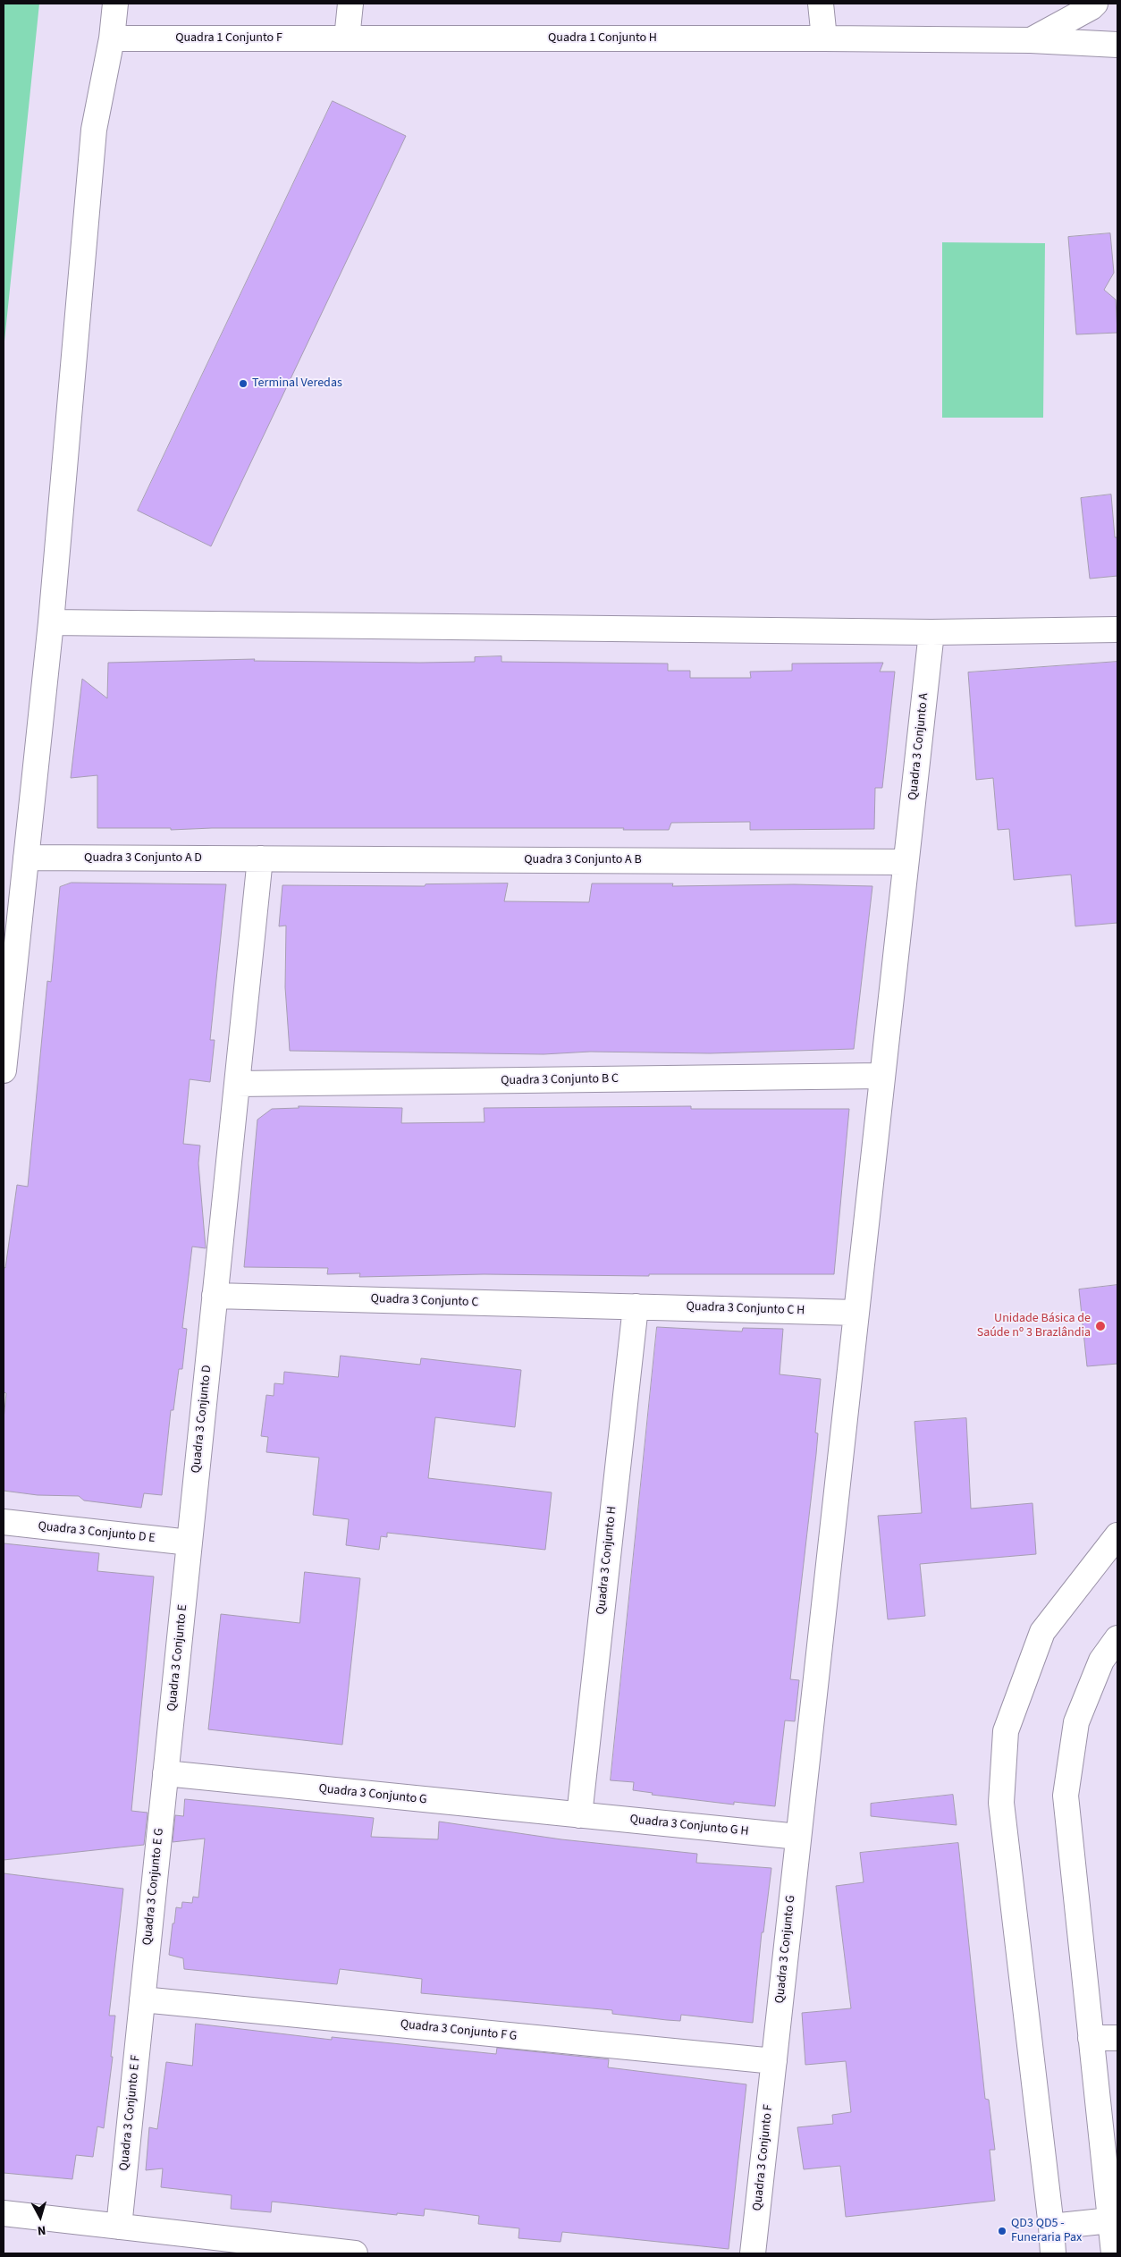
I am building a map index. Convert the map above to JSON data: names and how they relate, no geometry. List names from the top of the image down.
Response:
{
  "streets": {
    "street": [
      "Quadra 1 Conjunto F",
      "Quadra 1 Conjunto H",
      "Quadra 3 Conjunto A",
      "Quadra 3 Conjunto A D",
      "Quadra 3 Conjunto A B",
      "Quadra 3 Conjunto B C",
      "Quadra 3 Conjunto C",
      "Quadra 3 Conjunto C H",
      "Quadra 3 Conjunto D",
      "Quadra 3 Conjunto D E",
      "Quadra 3 Conjunto H",
      "Quadra 3 Conjunto E",
      "Quadra 3 Conjunto G",
      "Quadra 3 Conjunto G H",
      "Quadra 3 Conjunto E G",
      "Quadra 3 Conjunto F G",
      "Quadra 3 Conjunto E F",
      "Quadra 3 Conjunto F"
    ]
  },
  "crossings": [
    ["Quadra 1 Conjunto F", "Quadra 1 Conjunto H"],
    ["Quadra 3 Conjunto A", "Quadra 3 Conjunto A B"],
    ["Quadra 3 Conjunto A", "Quadra 3 Conjunto B C"],
    ["Quadra 3 Conjunto A", "Quadra 3 Conjunto C H"],
    ["Quadra 3 Conjunto A", "Quadra 3 Conjunto G"],
    ["Quadra 3 Conjunto A D", "Quadra 3 Conjunto A B"],
    ["Quadra 3 Conjunto A D", "Quadra 3 Conjunto D"],
    ["Quadra 3 Conjunto A B", "Quadra 3 Conjunto D"],
    ["Quadra 3 Conjunto B C", "Quadra 3 Conjunto D"],
    ["Quadra 3 Conjunto C", "Quadra 3 Conjunto C H"],
    ["Quadra 3 Conjunto C", "Quadra 3 Conjunto D"],
    ["Quadra 3 Conjunto C", "Quadra 3 Conjunto H"],
    ["Quadra 3 Conjunto C H", "Quadra 3 Conjunto H"],
    ["Quadra 3 Conjunto C H", "Quadra 3 Conjunto G"],
    ["Quadra 3 Conjunto D", "Quadra 3 Conjunto D E"],
    ["Quadra 3 Conjunto D", "Quadra 3 Conjunto E"],
    ["Quadra 3 Conjunto D E", "Quadra 3 Conjunto E"],
    ["Quadra 3 Conjunto H", "Quadra 3 Conjunto G"],
    ["Quadra 3 Conjunto H", "Quadra 3 Conjunto G H"],
    ["Quadra 3 Conjunto E", "Quadra 3 Conjunto G"],
    ["Quadra 3 Conjunto E", "Quadra 3 Conjunto E G"],
    ["Quadra 3 Conjunto G", "Quadra 3 Conjunto G H"],
    ["Quadra 3 Conjunto G", "Quadra 3 Conjunto E G"],
    ["Quadra 3 Conjunto G", "Quadra 3 Conjunto F G"],
    ["Quadra 3 Conjunto G", "Quadra 3 Conjunto F"],
    ["Quadra 3 Conjunto E G", "Quadra 3 Conjunto F G"],
    ["Quadra 3 Conjunto E G", "Quadra 3 Conjunto E F"],
    ["Quadra 3 Conjunto F G", "Quadra 3 Conjunto E F"],
    ["Quadra 3 Conjunto F G", "Quadra 3 Conjunto F"]
  ],
  "places": ["Terminal Veredas", "Unidade Básica de Saúde nº 3 Brazlândia", "QD3 QD5 - Funeraria Pax"],
  "north": "bottom"
}
